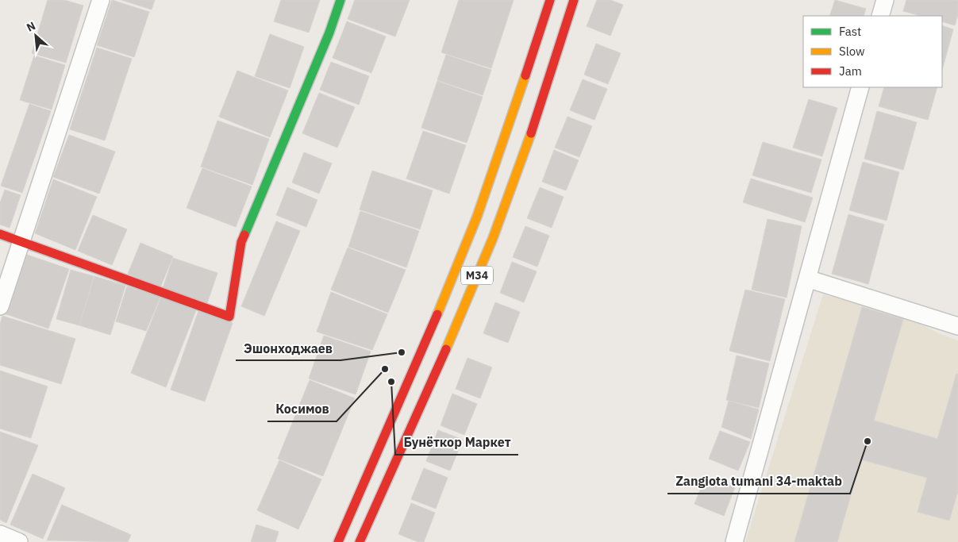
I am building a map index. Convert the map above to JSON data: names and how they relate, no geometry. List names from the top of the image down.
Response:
{
  "streets": {
    "main road": ["M34"]
  },
  "places": [
    "Эшонходжаев",
    "Косимов",
    "Бунёткор Маркет",
    "Zangiota tumani 34-maktab"
  ],
  "legend": ["Fast", "Slow", "Jam"],
  "north": "top left"
}
